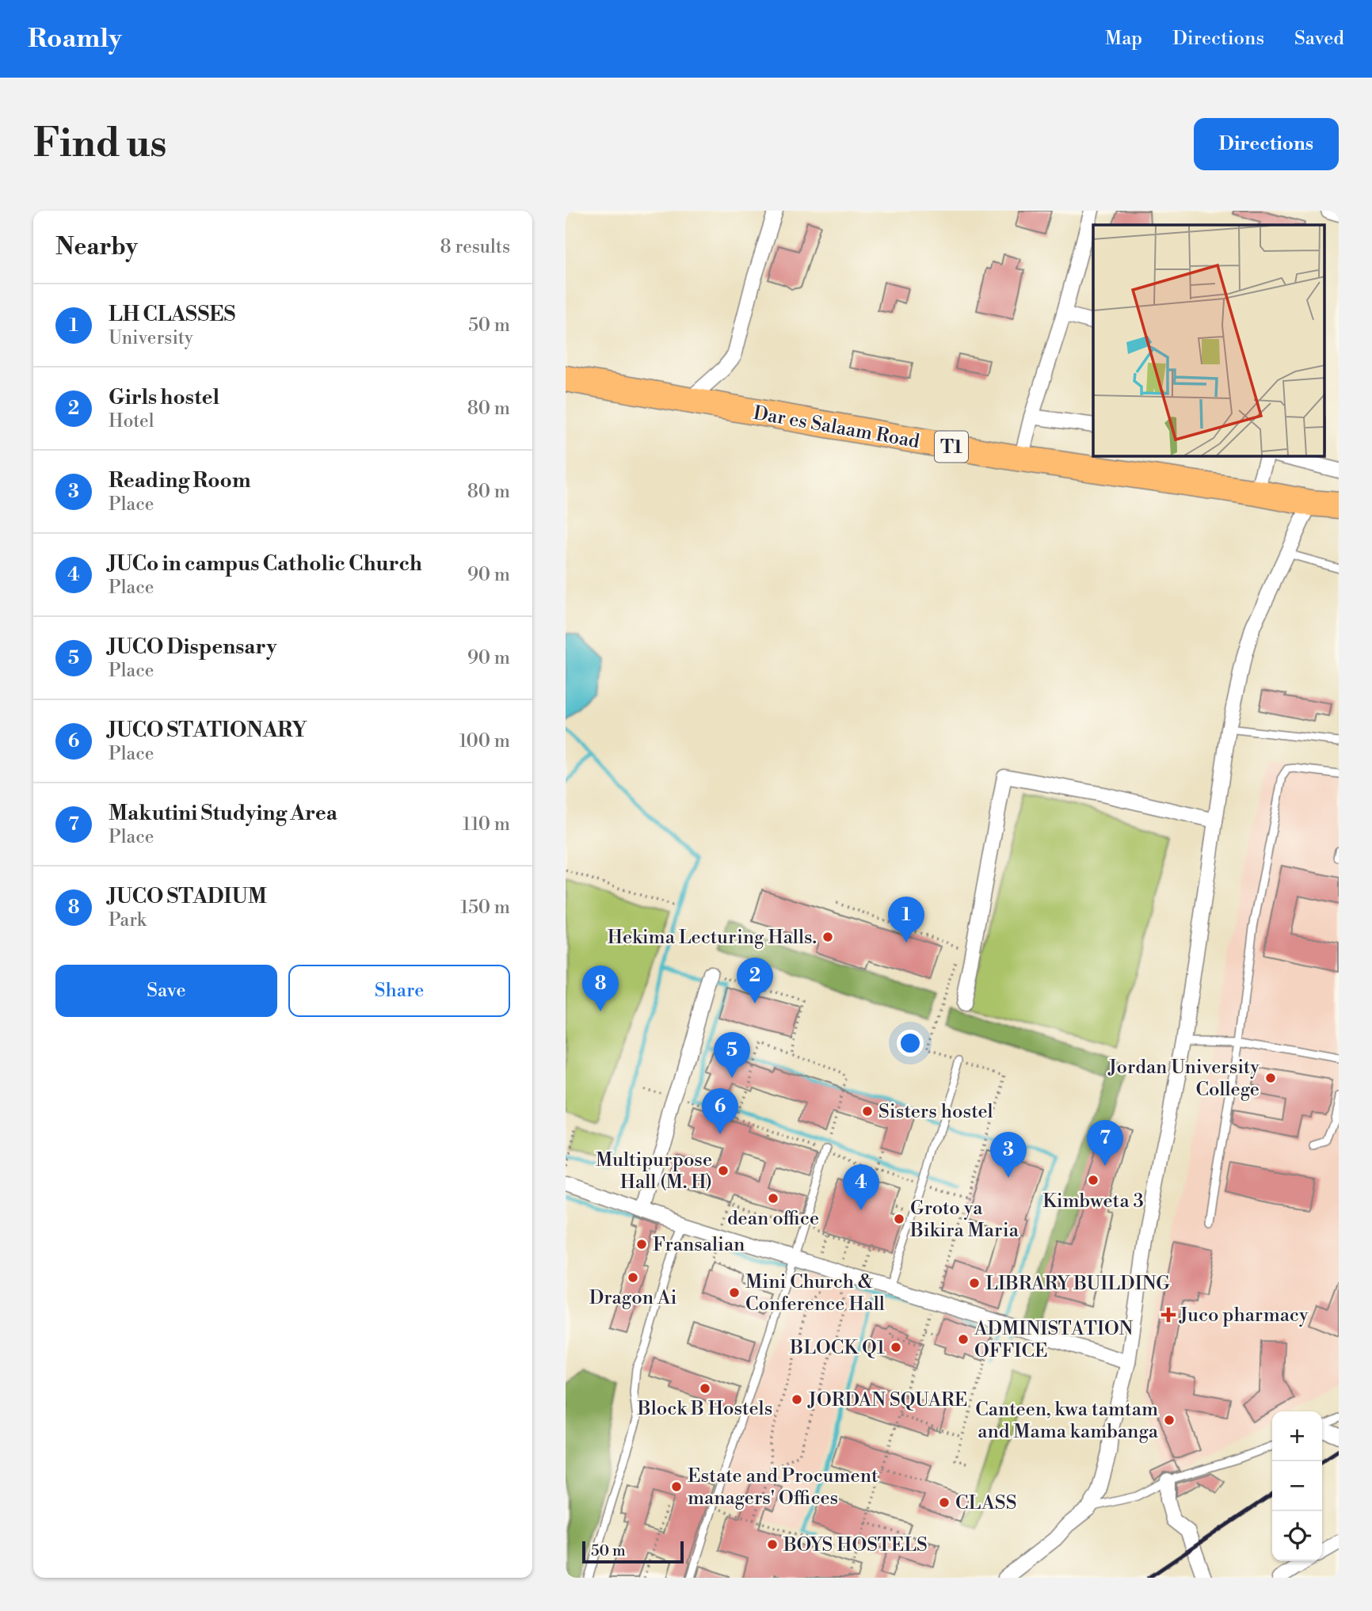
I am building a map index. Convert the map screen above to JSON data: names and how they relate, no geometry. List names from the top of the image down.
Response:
{
  "streets": {
    "highway": ["Dar es Salaam Road", "T1"]
  },
  "places": {
    "other": [
      "Hekima Lecturing Halls.",
      "Jordan University College",
      "Sisters hostel",
      "Multipurpose Hall (M. H)",
      "Kimbweta 3",
      "dean office",
      "Groto ya Bikira Maria",
      "Fransalian",
      "Dragon Ai",
      "LIBRARY BUILDING",
      "Mini Church & Conference Hall",
      "ADMINISTATION OFFICE",
      "BLOCK Q1",
      "Block B Hostels",
      "JORDAN SQUARE",
      "Canteen, kwa tamtam and Mama kambanga",
      "Estate and Procument managers' Offices",
      "CLASS",
      "BOYS HOSTELS"
    ],
    "health": ["Juco pharmacy"]
  },
  "scale_bar": "50 m",
  "page": {
    "header": "Roamly",
    "nav": ["Map", "Directions", "Saved"],
    "buttons": [
      "Directions",
      ["Save", "Share"]
    ],
    "title": "Find us",
    "heading": ["Nearby", "8 results"],
    "list": [
      {
        "mark": "1",
        "name": "LH CLASSES",
        "note": "University",
        "value": "50 m"
      },
      {
        "mark": "2",
        "name": "Girls hostel",
        "note": "Hotel",
        "value": "80 m"
      },
      {
        "mark": "3",
        "name": "Reading Room",
        "note": "Place",
        "value": "80 m"
      },
      {
        "mark": "4",
        "name": "JUCo in campus Catholic Church",
        "note": "Place",
        "value": "90 m"
      },
      {
        "mark": "5",
        "name": "JUCO Dispensary",
        "note": "Place",
        "value": "90 m"
      },
      {
        "mark": "6",
        "name": "JUCO STATIONARY",
        "note": "Place",
        "value": "100 m"
      },
      {
        "mark": "7",
        "name": "Makutini Studying Area",
        "note": "Place",
        "value": "110 m"
      },
      {
        "mark": "8",
        "name": "JUCO STADIUM",
        "note": "Park",
        "value": "150 m"
      }
    ],
    "pins": [
      "1",
      "2",
      "8",
      "5",
      "6",
      "7",
      "3",
      "4"
    ],
    "map_buttons": ["+", "−"],
    "scale": "50 m"
  }
}
